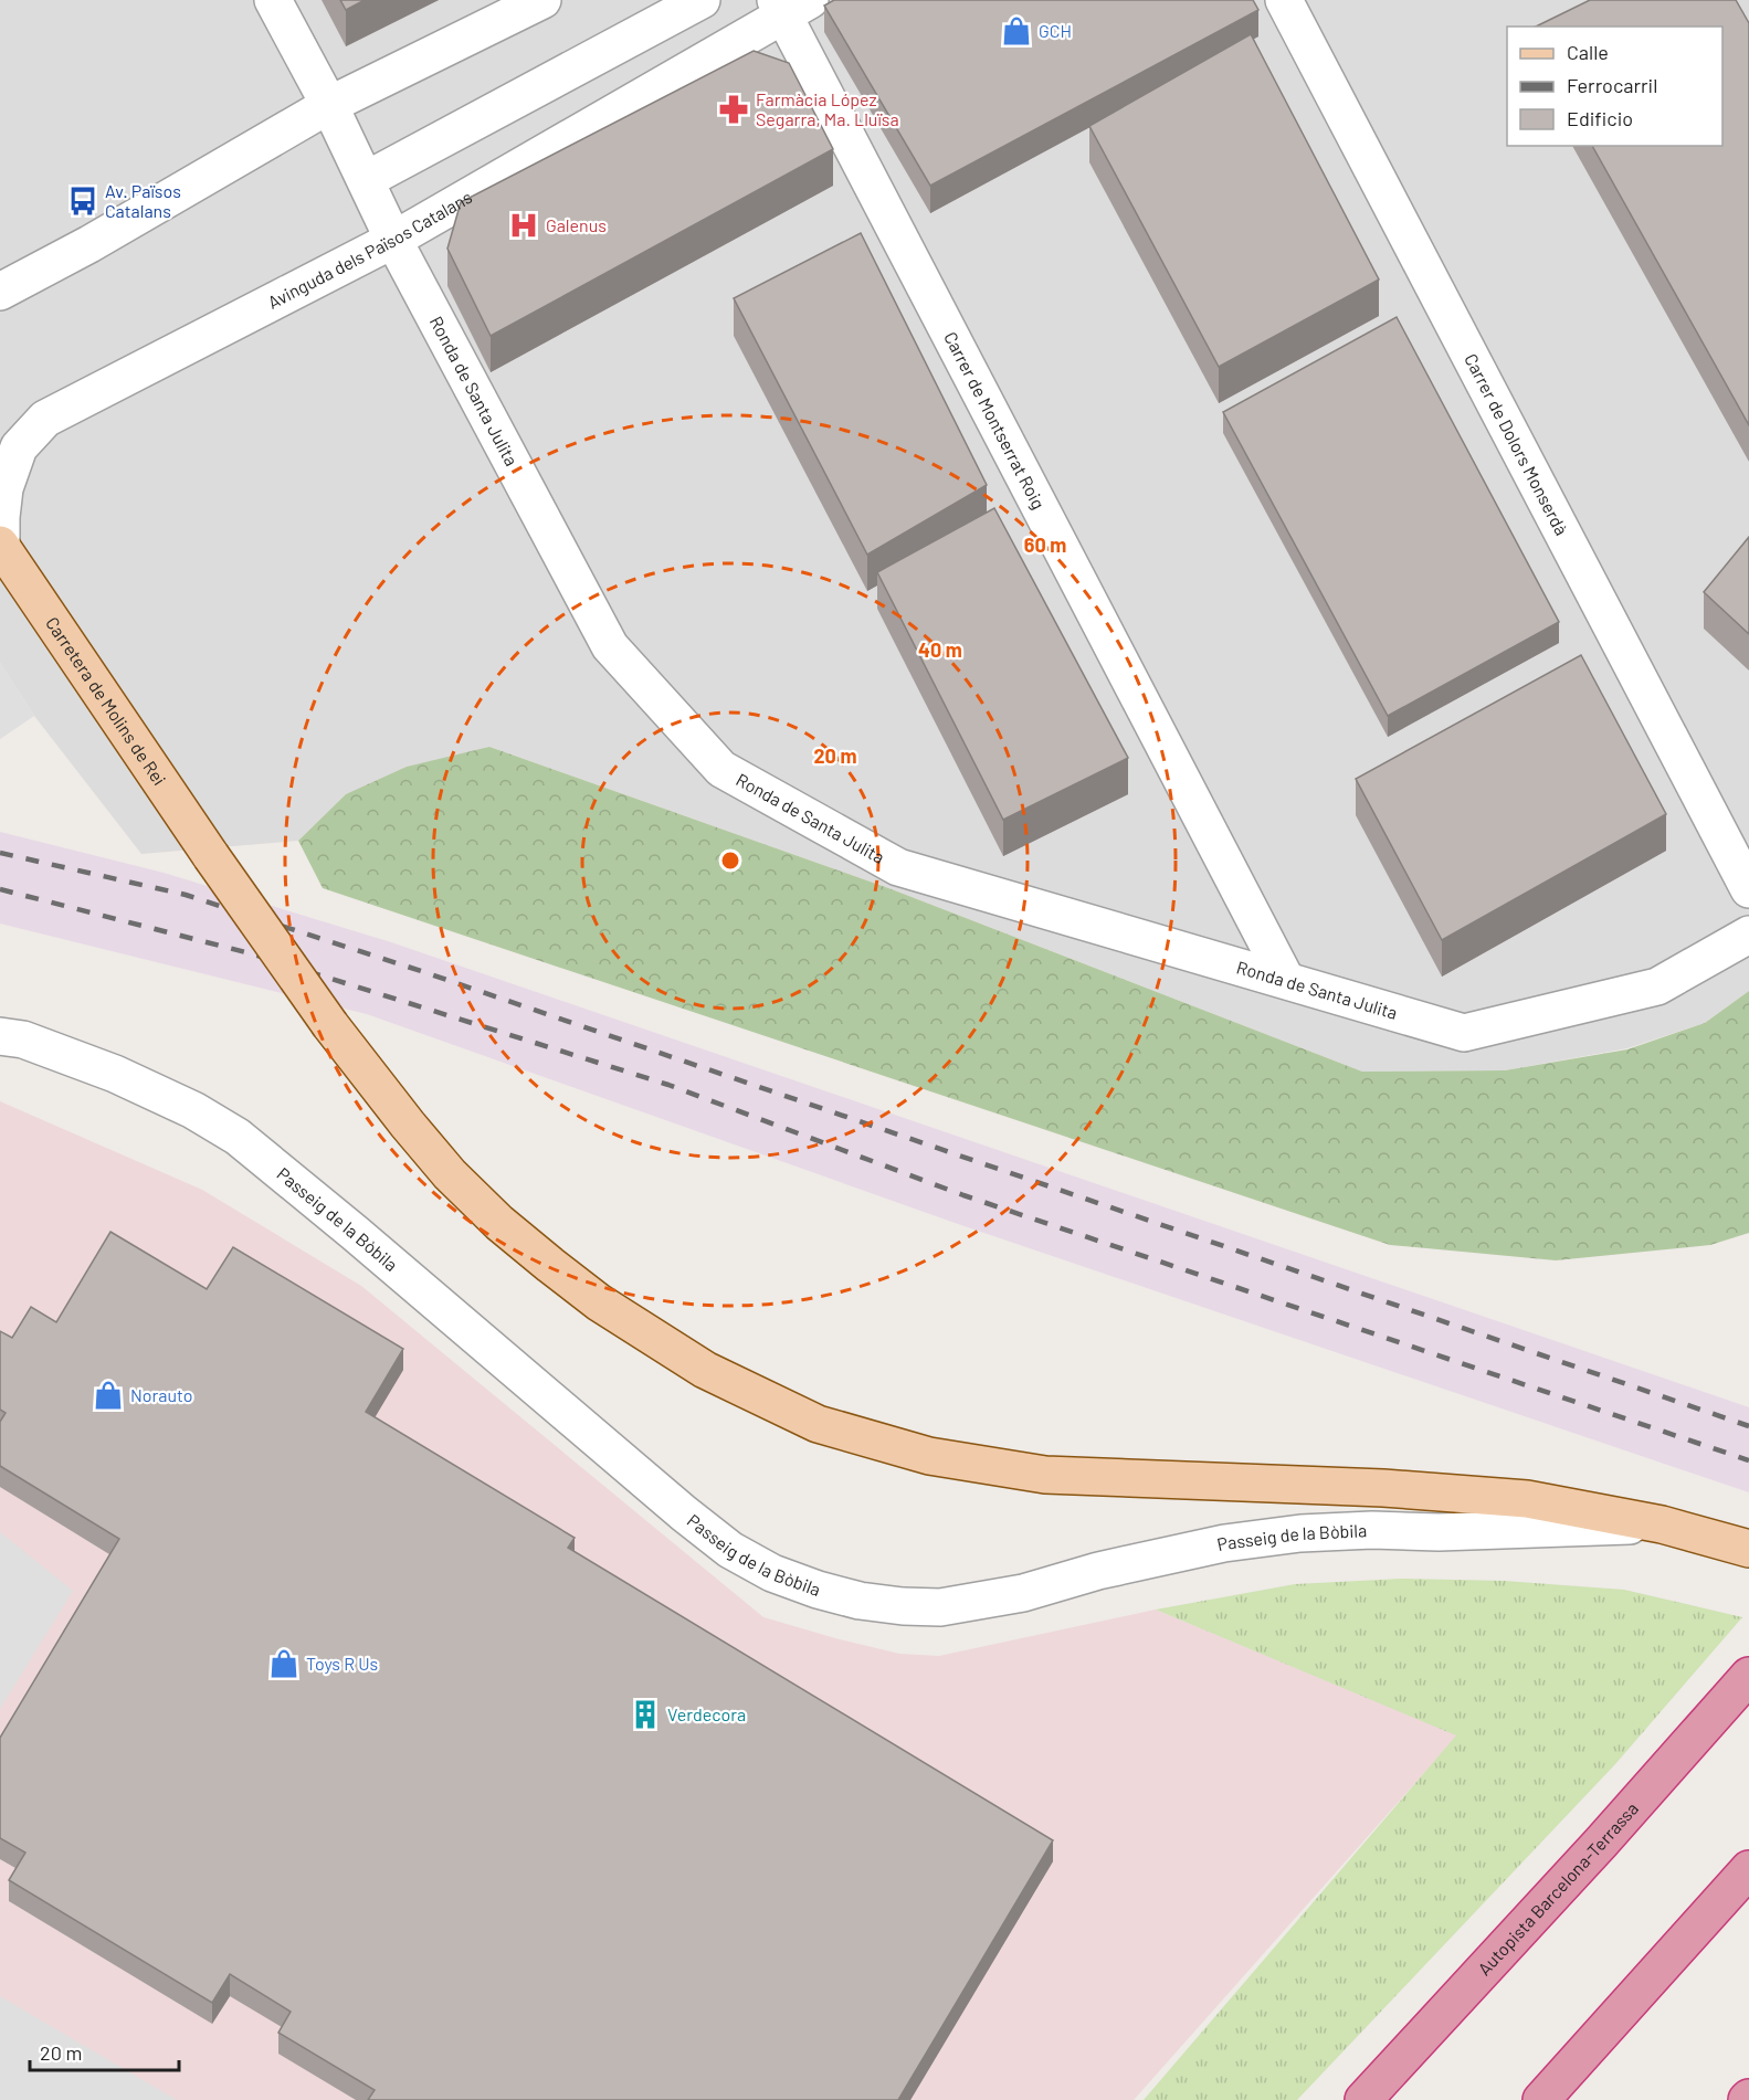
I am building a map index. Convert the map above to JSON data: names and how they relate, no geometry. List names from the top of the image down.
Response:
{
  "streets": {
    "highway": ["Autopista Barcelona-Terrassa"],
    "main road": ["Carretera de Molins de Rei"],
    "street": [
      "Avinguda dels Països Catalans",
      "Ronda de Santa Julita",
      "Carrer de Montserrat Roig",
      "Carrer de Dolors Monserdà",
      "Passeig de la Bòbila"
    ]
  },
  "crossings": [
    ["Avinguda dels Països Catalans", "Ronda de Santa Julita"],
    ["Avinguda dels Països Catalans", "Carrer de Montserrat Roig"],
    ["Avinguda dels Països Catalans", "Carretera de Molins de Rei"],
    ["Ronda de Santa Julita", "Carrer de Montserrat Roig"],
    ["Carretera de Molins de Rei", "Passeig de la Bòbila"]
  ],
  "places": {
    "shop": ["GCH", "Norauto", "Toys R Us"],
    "pharmacy": ["Farmàcia López Segarra, Ma. Lluïsa"],
    "bus stop": ["Av. Països Catalans"],
    "hospital": ["Galenus"],
    "building": ["Verdecora"]
  },
  "legend": ["Calle", "Ferrocarril", "Edificio"],
  "scale_bar": "20 m",
  "rings": ["60 m", "40 m", "20 m"]
}
